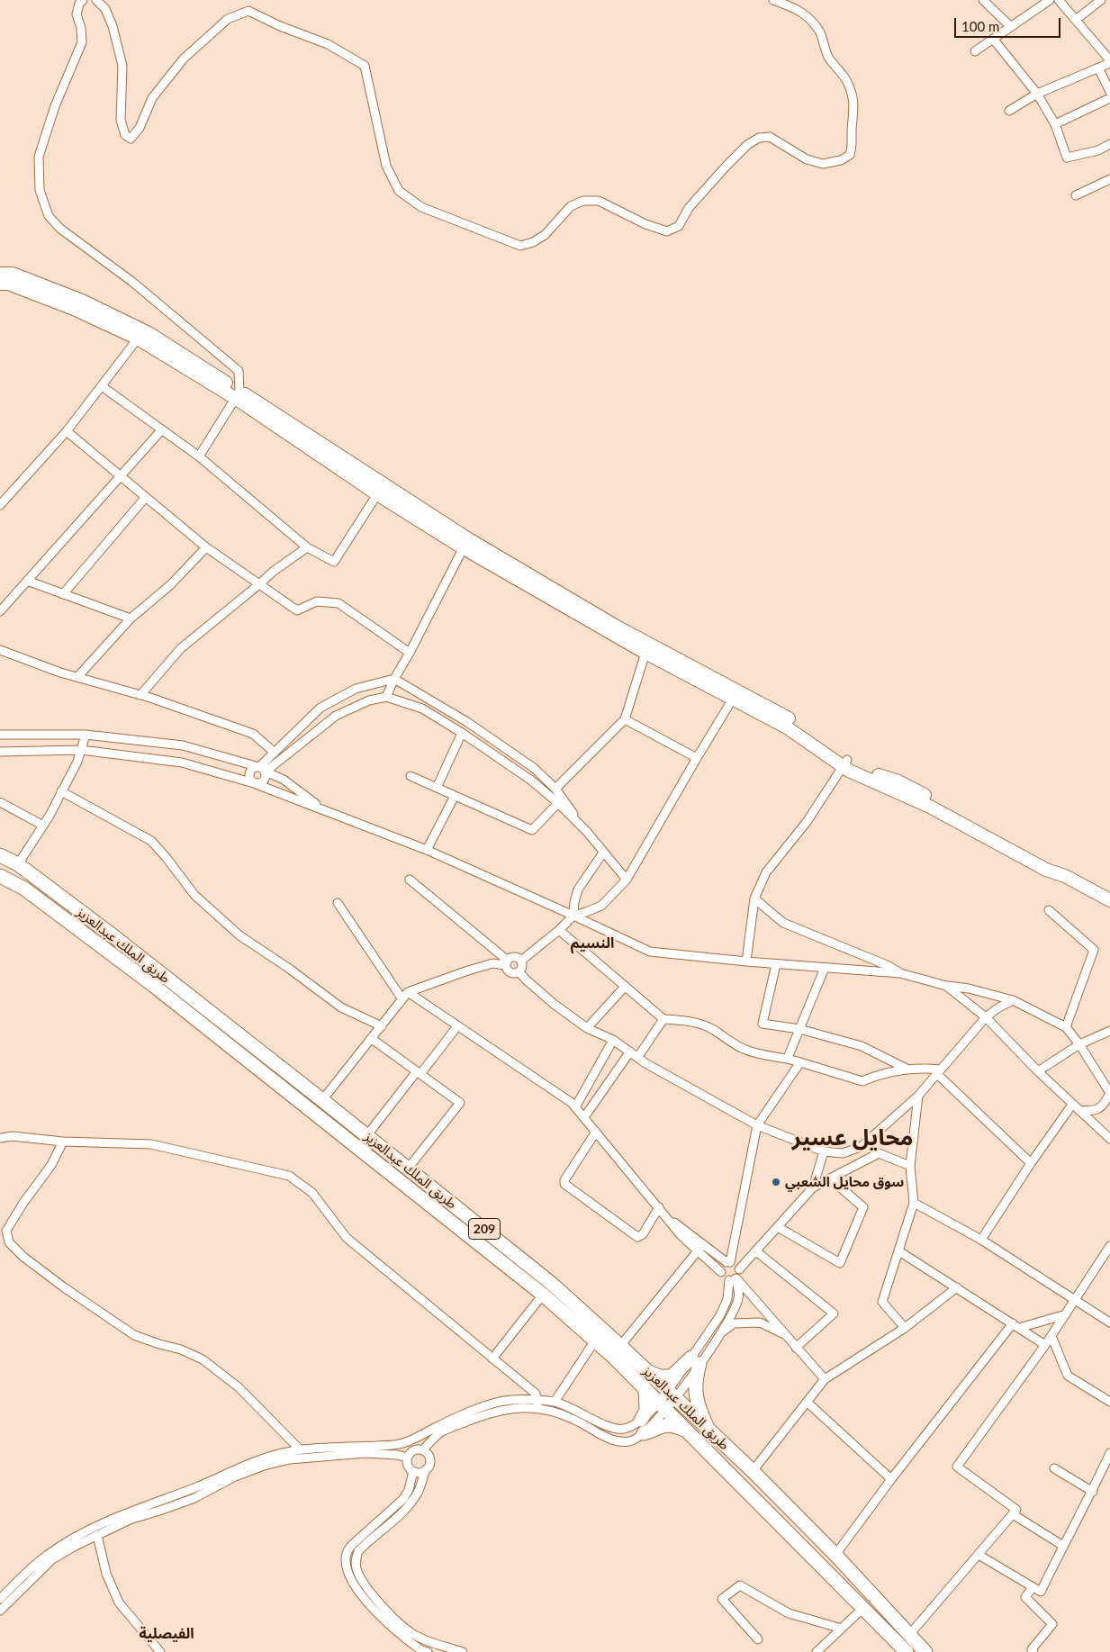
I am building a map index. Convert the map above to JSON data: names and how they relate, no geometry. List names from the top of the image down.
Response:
{
  "streets": {
    "main road": ["طريق الملك عبدالعزيز", "209"]
  },
  "districts": ["النسيم", "محايل عسير", "الفيصلية"],
  "places": ["سوق محايل الشعبي"],
  "scale_bar": "100 m"
}
